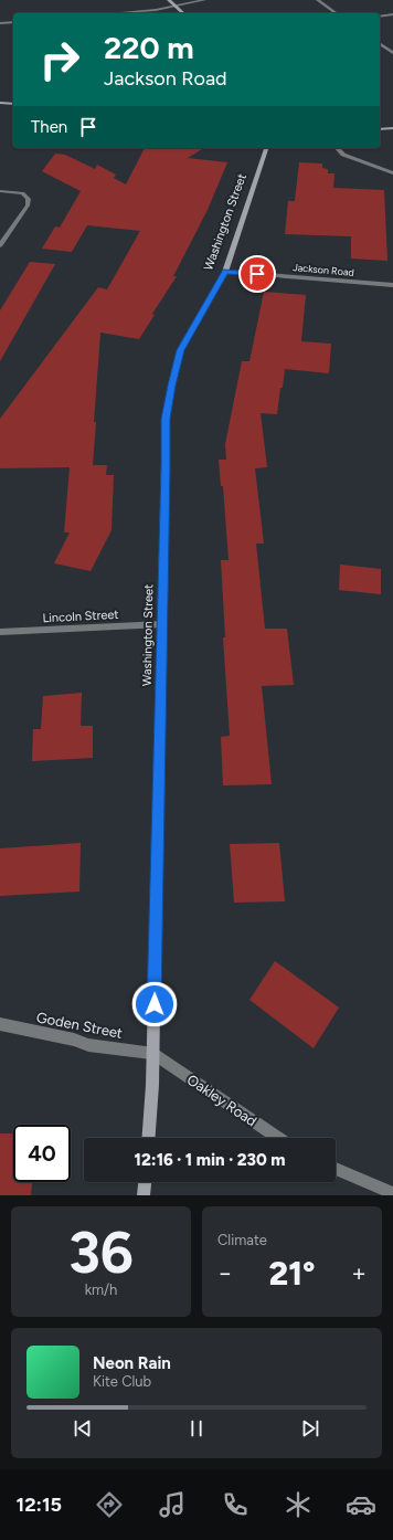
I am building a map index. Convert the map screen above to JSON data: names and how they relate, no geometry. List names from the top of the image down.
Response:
{
  "streets": {
    "street": [
      "Washington Street",
      "Jackson Road",
      "Lincoln Street",
      "Goden Street",
      "Oakley Road"
    ]
  },
  "crossings": [
    ["Washington Street", "Jackson Road"],
    ["Washington Street", "Lincoln Street"],
    ["Washington Street", "Goden Street"],
    ["Washington Street", "Oakley Road"],
    ["Goden Street", "Oakley Road"]
  ],
  "page": {
    "turn": ["220 m", "Jackson Road"],
    "then": "Then",
    "limit": "40",
    "trip": "12:16 · 1 min · 230 m",
    "tile": [
      ["36", "km/h"],
      "Climate"
    ],
    "heat": ["−", "21°", "+"],
    "song": ["Neon Rain", "Kite Club"],
    "tabs": "12:15"
  }
}
